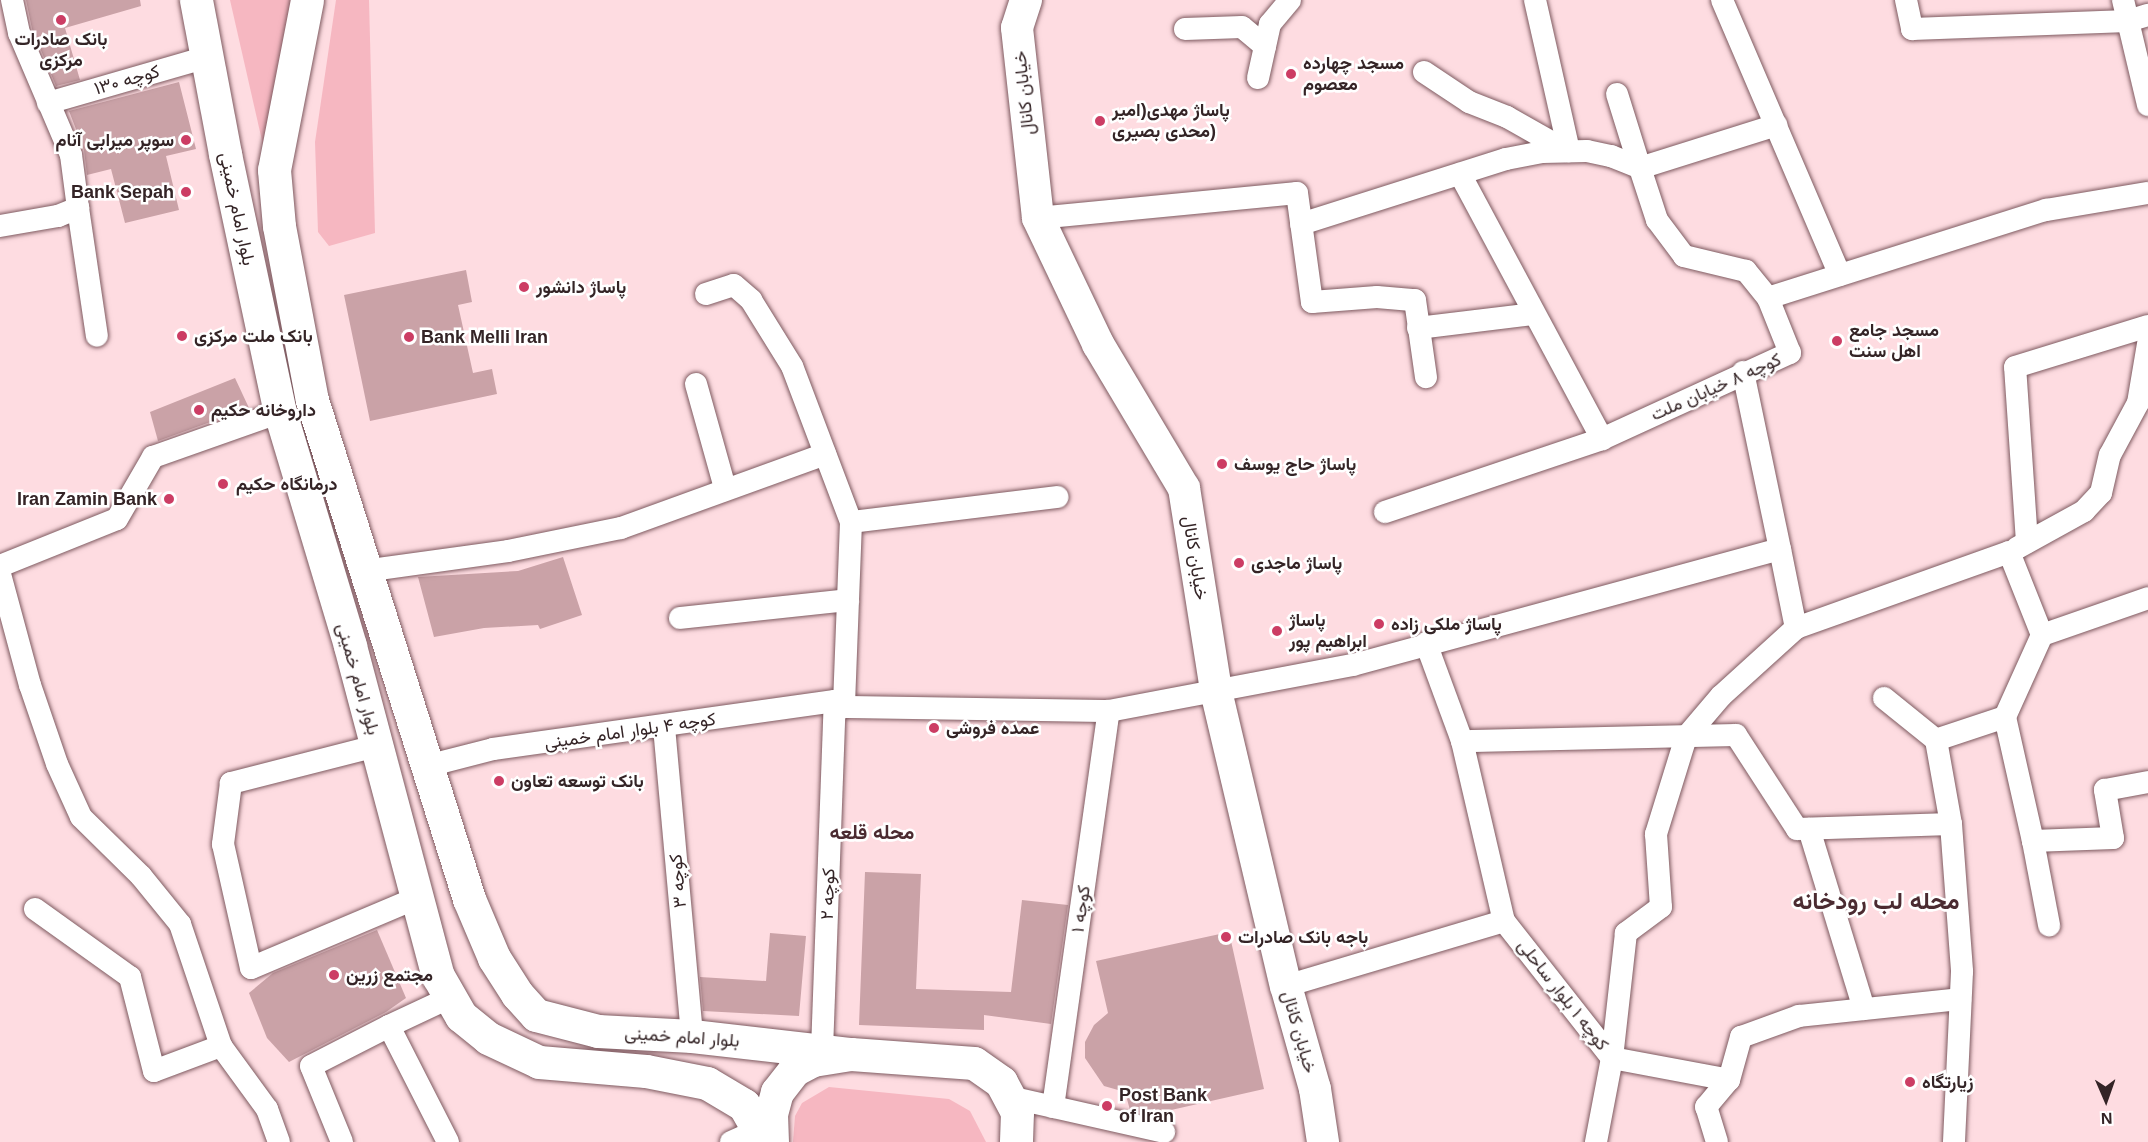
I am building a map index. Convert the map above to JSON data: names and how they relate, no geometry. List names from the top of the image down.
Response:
{
  "streets": {
    "main road": ["بلوار امام خمینی"],
    "street": [
      "کوچه ۱۳۰",
      "خیابان کانال",
      "کوچه ۸ خیابان ملت",
      "کوچه ۴ بلوار امام خمینی",
      "کوچه ۳",
      "کوچه ۲",
      "کوچه ۱",
      "کوچه ۱ بلوار ساحلی"
    ]
  },
  "crossings": [
    ["کوچه ۱۳۰", "بلوار امام خمینی"],
    ["خیابان کانال", "کوچه ۴ بلوار امام خمینی"],
    ["بلوار امام خمینی", "کوچه ۴ بلوار امام خمینی"],
    ["بلوار امام خمینی", "کوچه ۳"],
    ["بلوار امام خمینی", "کوچه ۲"],
    ["کوچه ۴ بلوار امام خمینی", "کوچه ۳"],
    ["کوچه ۴ بلوار امام خمینی", "کوچه ۲"],
    ["کوچه ۴ بلوار امام خمینی", "کوچه ۱"]
  ],
  "districts": ["محله قلعه", "محله لب رودخانه"],
  "places": [
    "بانک صادرات مرکزی",
    "مسجد چهارده معصوم",
    "پاساژ مهدی(امیر محدی بصیری)",
    "سوپر میرابی آنام",
    "Bank Sepah",
    "پاساژ دانشور",
    "بانک ملت مرکزی",
    "Bank Melli Iran",
    "مسجد جامع اهل سنت",
    "داروخانه حکیم",
    "پاساژ حاج یوسف",
    "درمانگاه حکیم",
    "Iran Zamin Bank",
    "پاساژ ماجدی",
    "پاساژ ملکی زاده",
    "پاساژ ابراهیم پور",
    "عمده فروشی",
    "بانک توسعه تعاون",
    "باجه بانک صادرات",
    "مجتمع زرین",
    "زیارتگاه",
    "Post Bank of Iran"
  ],
  "north": "bottom"
}
